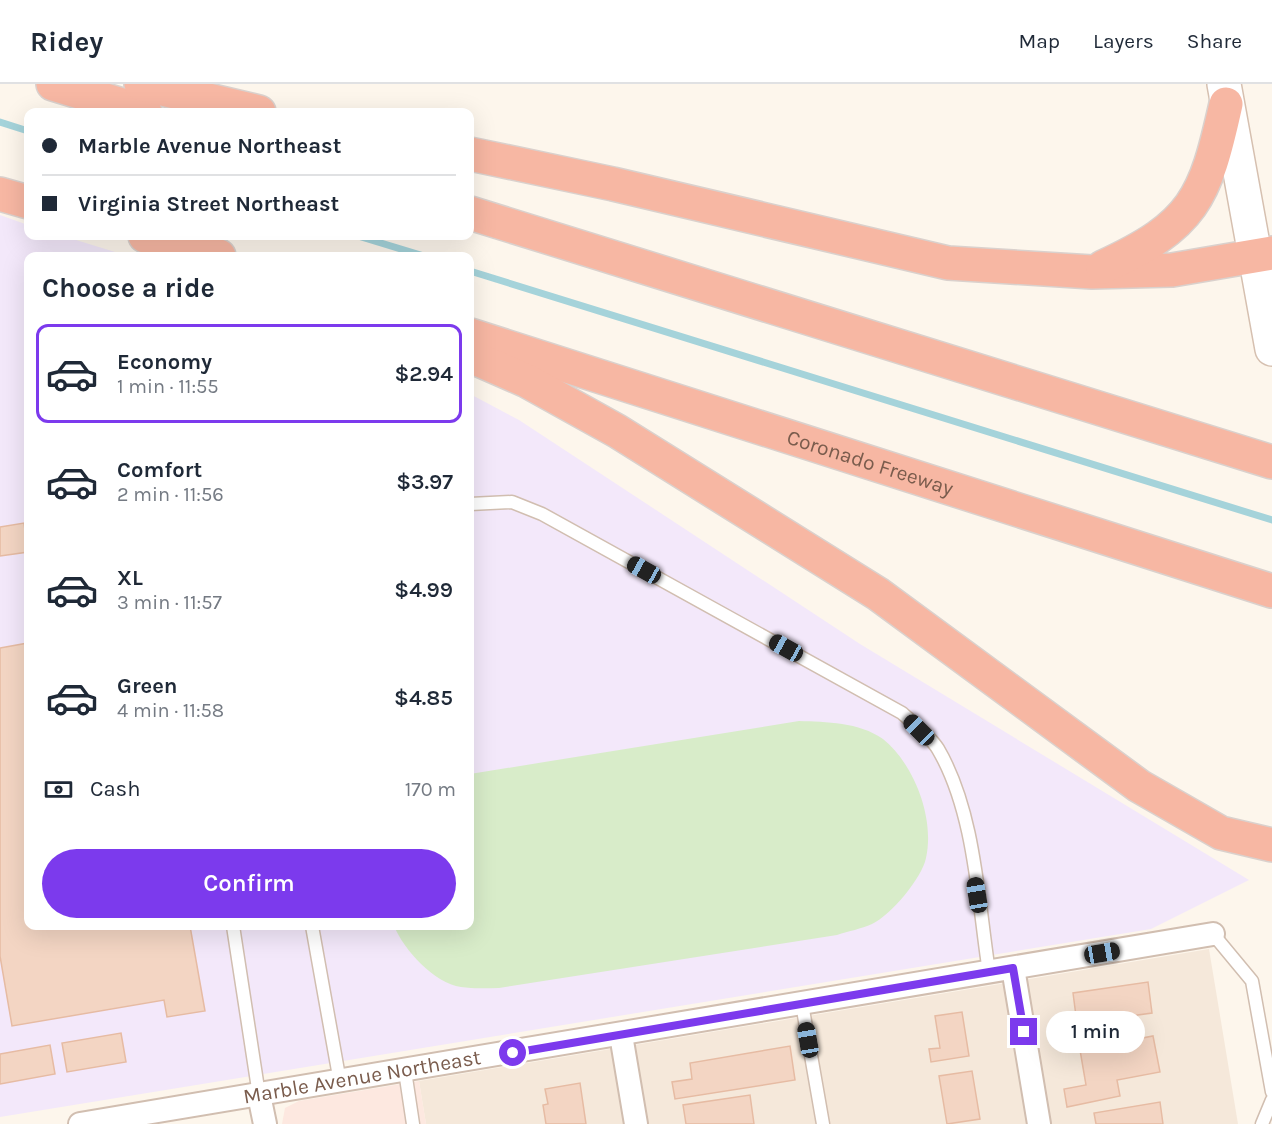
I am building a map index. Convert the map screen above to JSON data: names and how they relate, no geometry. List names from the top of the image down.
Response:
{
  "streets": {
    "highway": ["Coronado Freeway"],
    "street": ["Marble Avenue Northeast"]
  },
  "page": {
    "header": "Ridey",
    "nav": ["Map", "Layers", "Share"],
    "banner": ["Marble Avenue Northeast", "Virginia Street Northeast"],
    "heading": "Choose a ride",
    "list": [
      {
        "name": "Economy",
        "note": "1 min · 11:55",
        "value": "$2.94"
      },
      {
        "name": "Comfort",
        "note": "2 min · 11:56",
        "value": "$3.97"
      },
      {
        "name": "XL",
        "note": "3 min · 11:57",
        "value": "$4.99"
      },
      {
        "name": "Green",
        "note": "4 min · 11:58",
        "value": "$4.85"
      }
    ],
    "pay": ["Cash", "170 m"],
    "buttons": "Confirm",
    "bubble": "1 min"
  }
}
